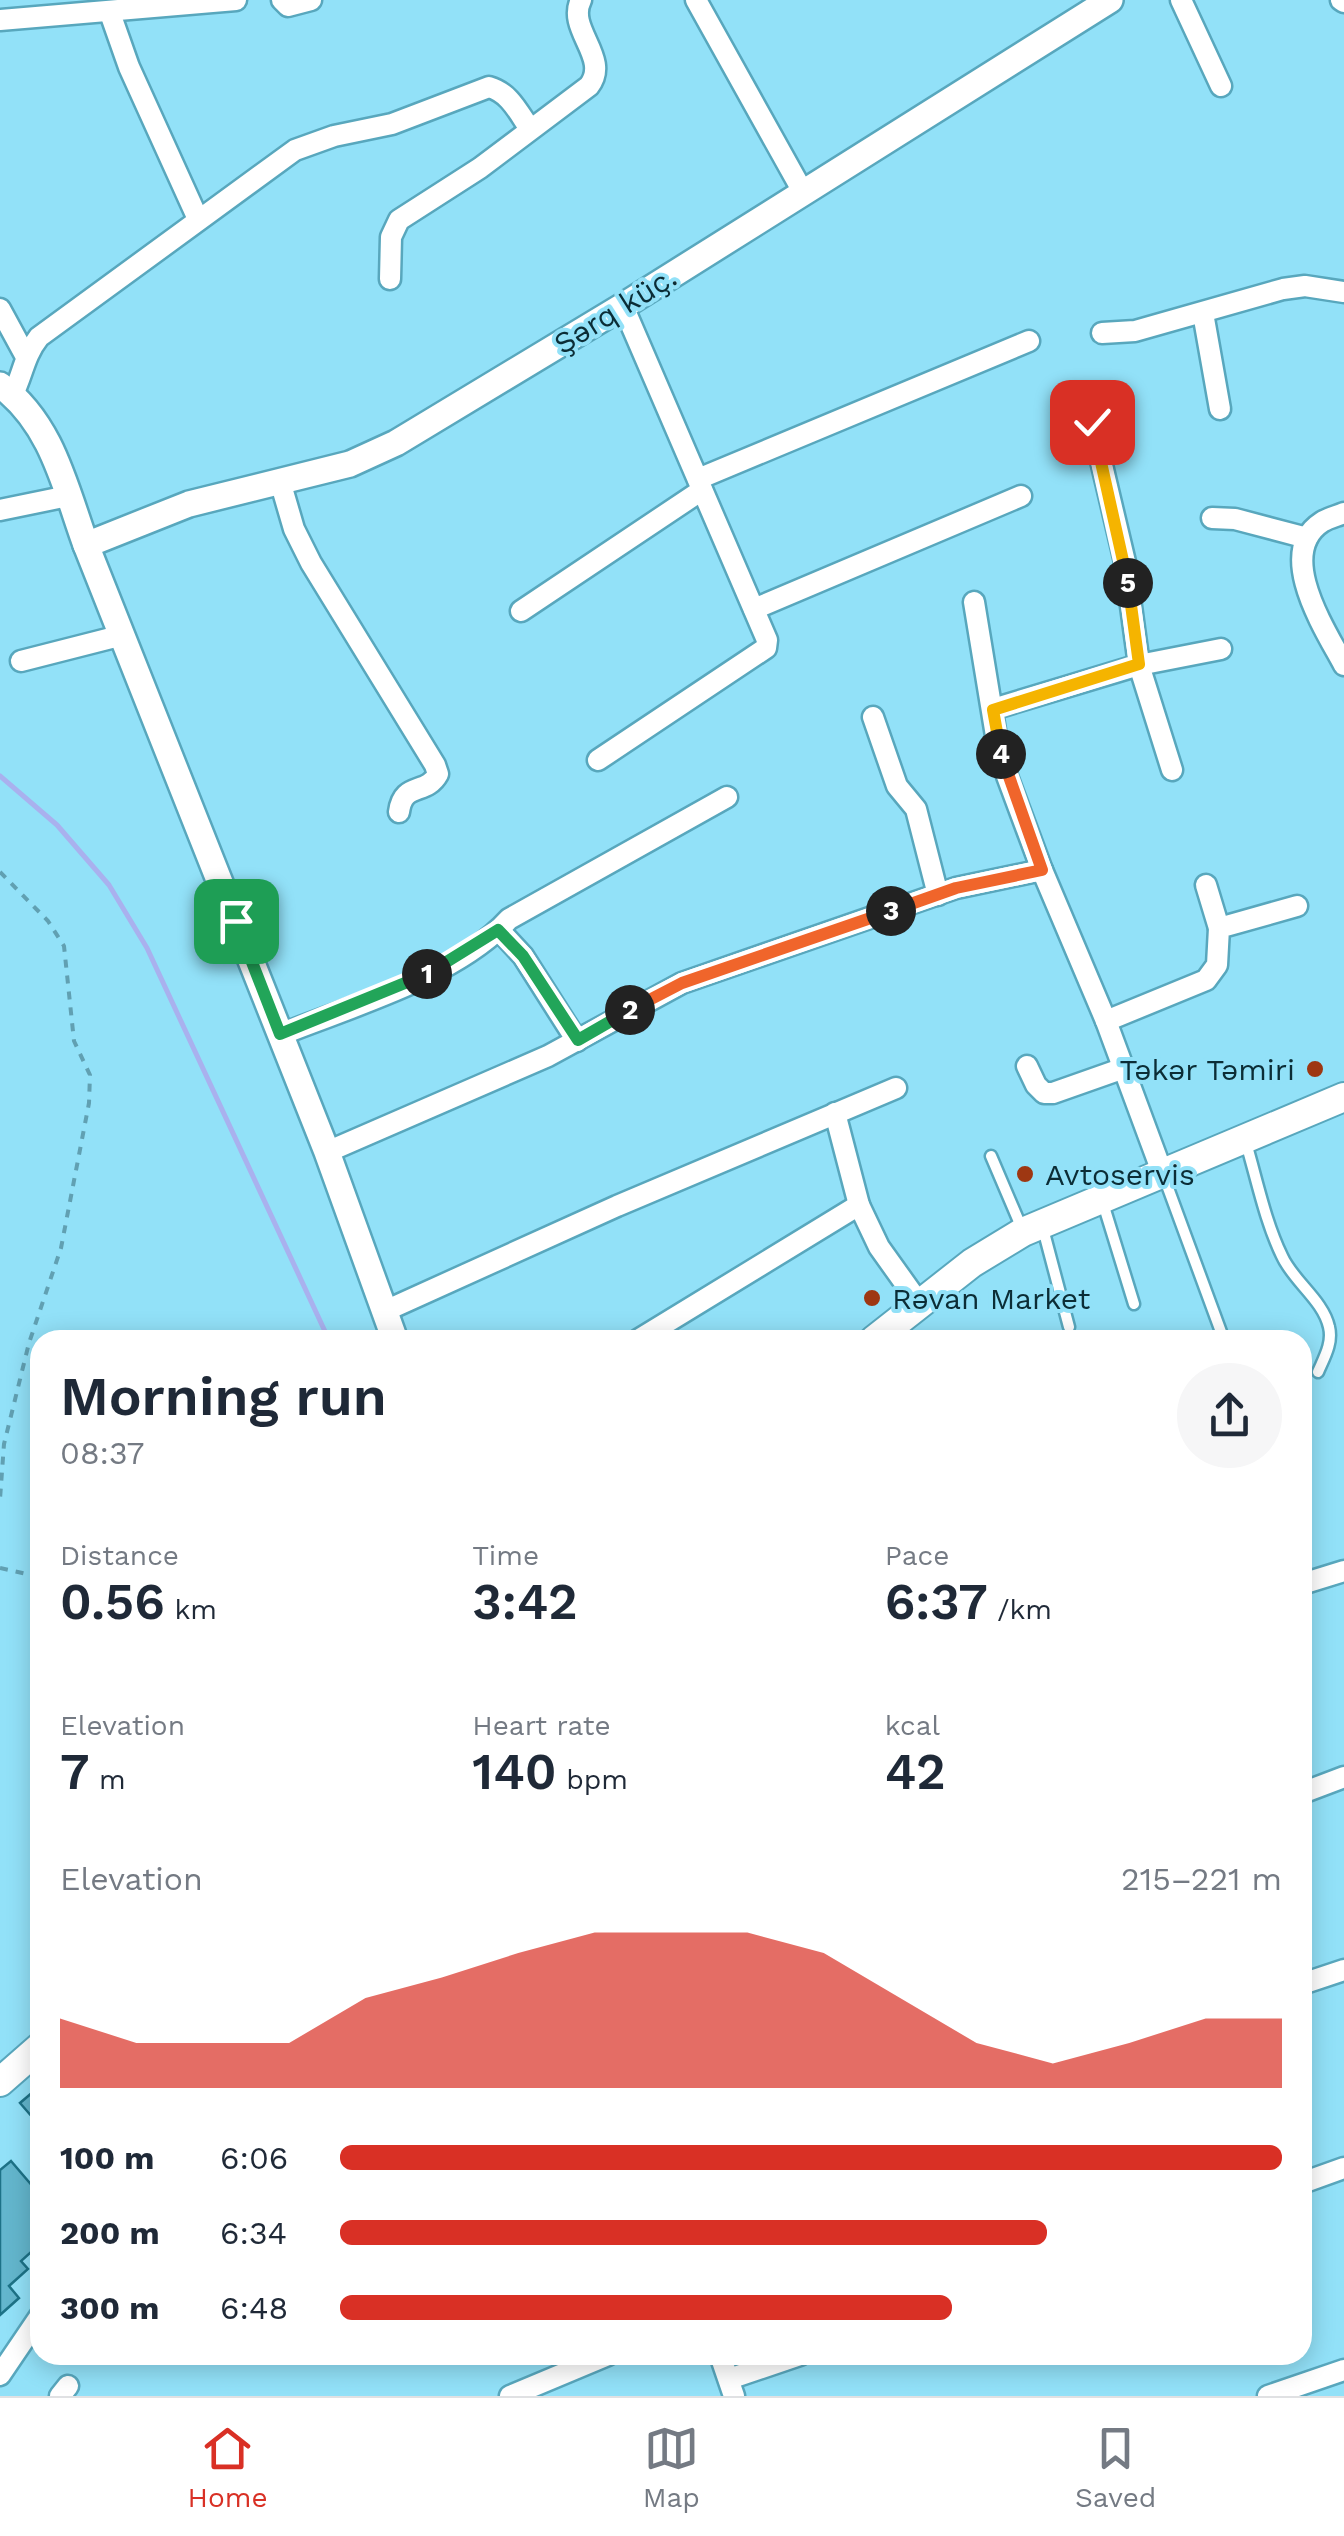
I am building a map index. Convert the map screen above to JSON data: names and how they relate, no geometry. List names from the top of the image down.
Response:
{
  "streets": {
    "street": ["Şərq küç."]
  },
  "places": ["Təkər Təmiri", "Avtoservis", "Rəvan Market"],
  "page": {
    "pins": [
      "5",
      "4",
      "3",
      "1",
      "2"
    ],
    "heading": ["Morning run", "08:37"],
    "stats": [
      ["Distance", "0.56 km"],
      ["Time", "3:42"],
      ["Pace", "6:37 /km"],
      ["Elevation", "7 m"],
      ["Heart rate", "140 bpm"],
      ["kcal", "42"]
    ],
    "chart": ["Elevation", "215–221 m"],
    "list": [
      {
        "name": "100 m",
        "note": "6:06"
      },
      {
        "name": "200 m",
        "note": "6:34"
      },
      {
        "name": "300 m",
        "note": "6:48"
      }
    ],
    "tabs": ["Home", "Map", "Saved"]
  }
}
